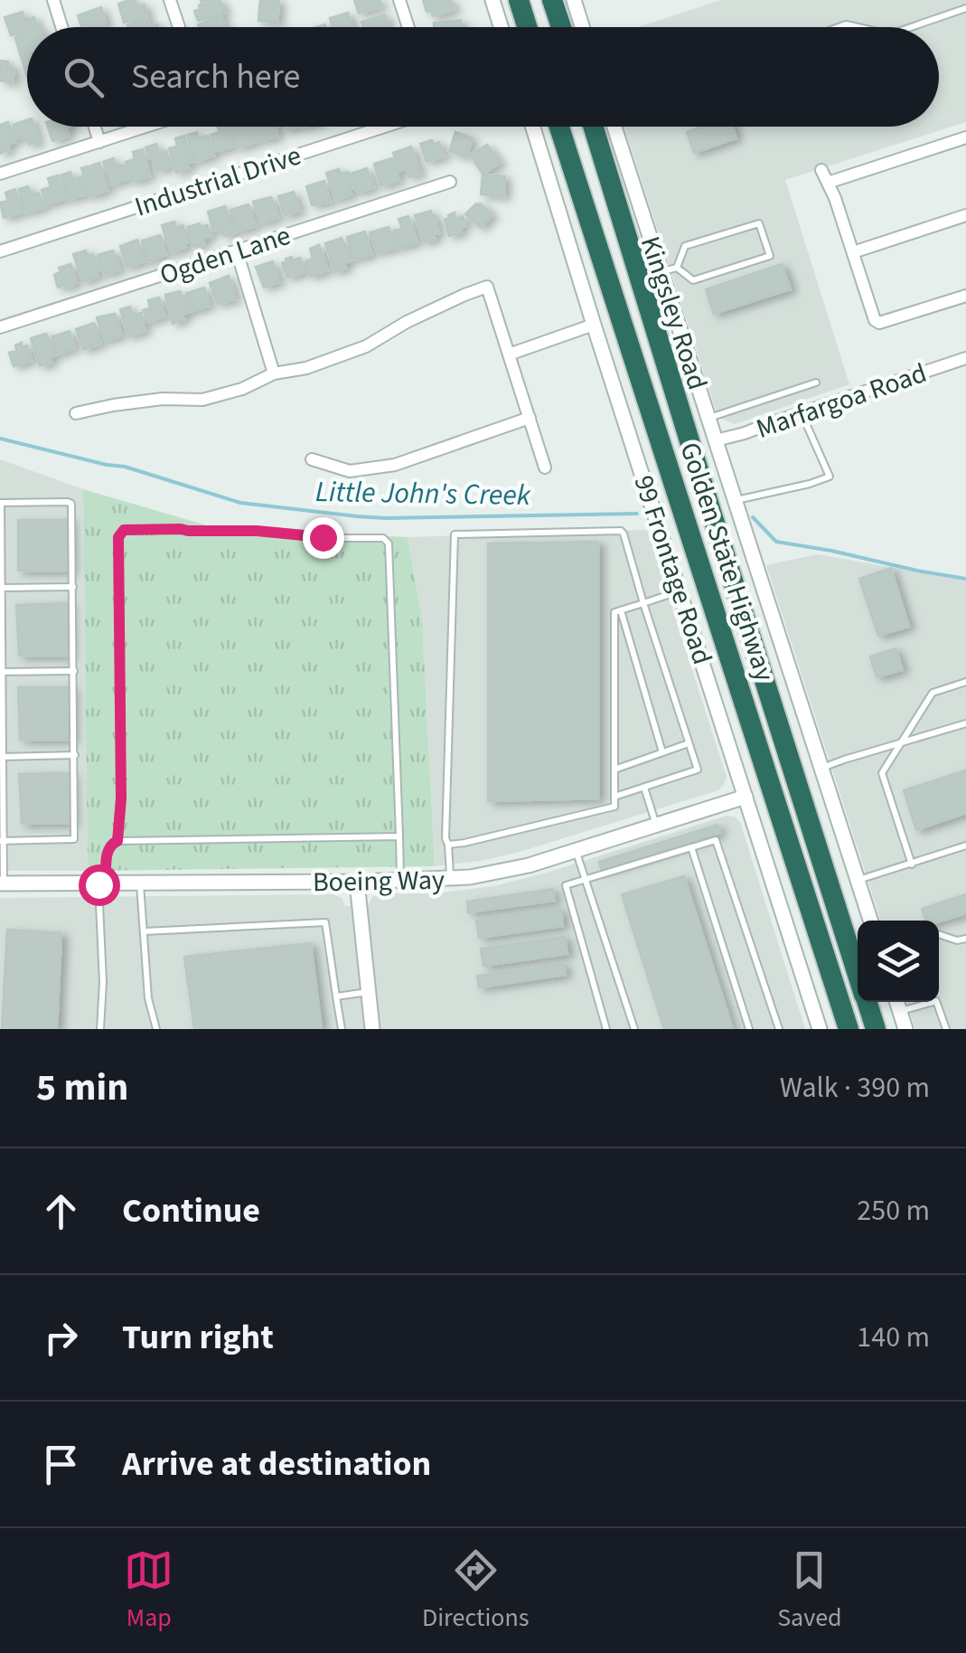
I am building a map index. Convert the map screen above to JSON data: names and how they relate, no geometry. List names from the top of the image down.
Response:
{
  "streets": {
    "highway": ["Golden State Highway"],
    "street": [
      "Industrial Drive",
      "Ogden Lane",
      "Kingsley Road",
      "Marfargoa Road",
      "99 Frontage Road",
      "Boeing Way"
    ]
  },
  "crossings": [
    ["Kingsley Road", "Marfargoa Road"],
    ["99 Frontage Road", "Boeing Way"]
  ],
  "water": ["Little John's Creek"],
  "page": {
    "search": "Search here",
    "heading": ["5 min", "Walk · 390 m"],
    "list": [
      ["Continue", "250 m"],
      ["Turn right", "140 m"],
      "Arrive at destination"
    ],
    "nav": ["Map", "Directions", "Saved"]
  }
}
